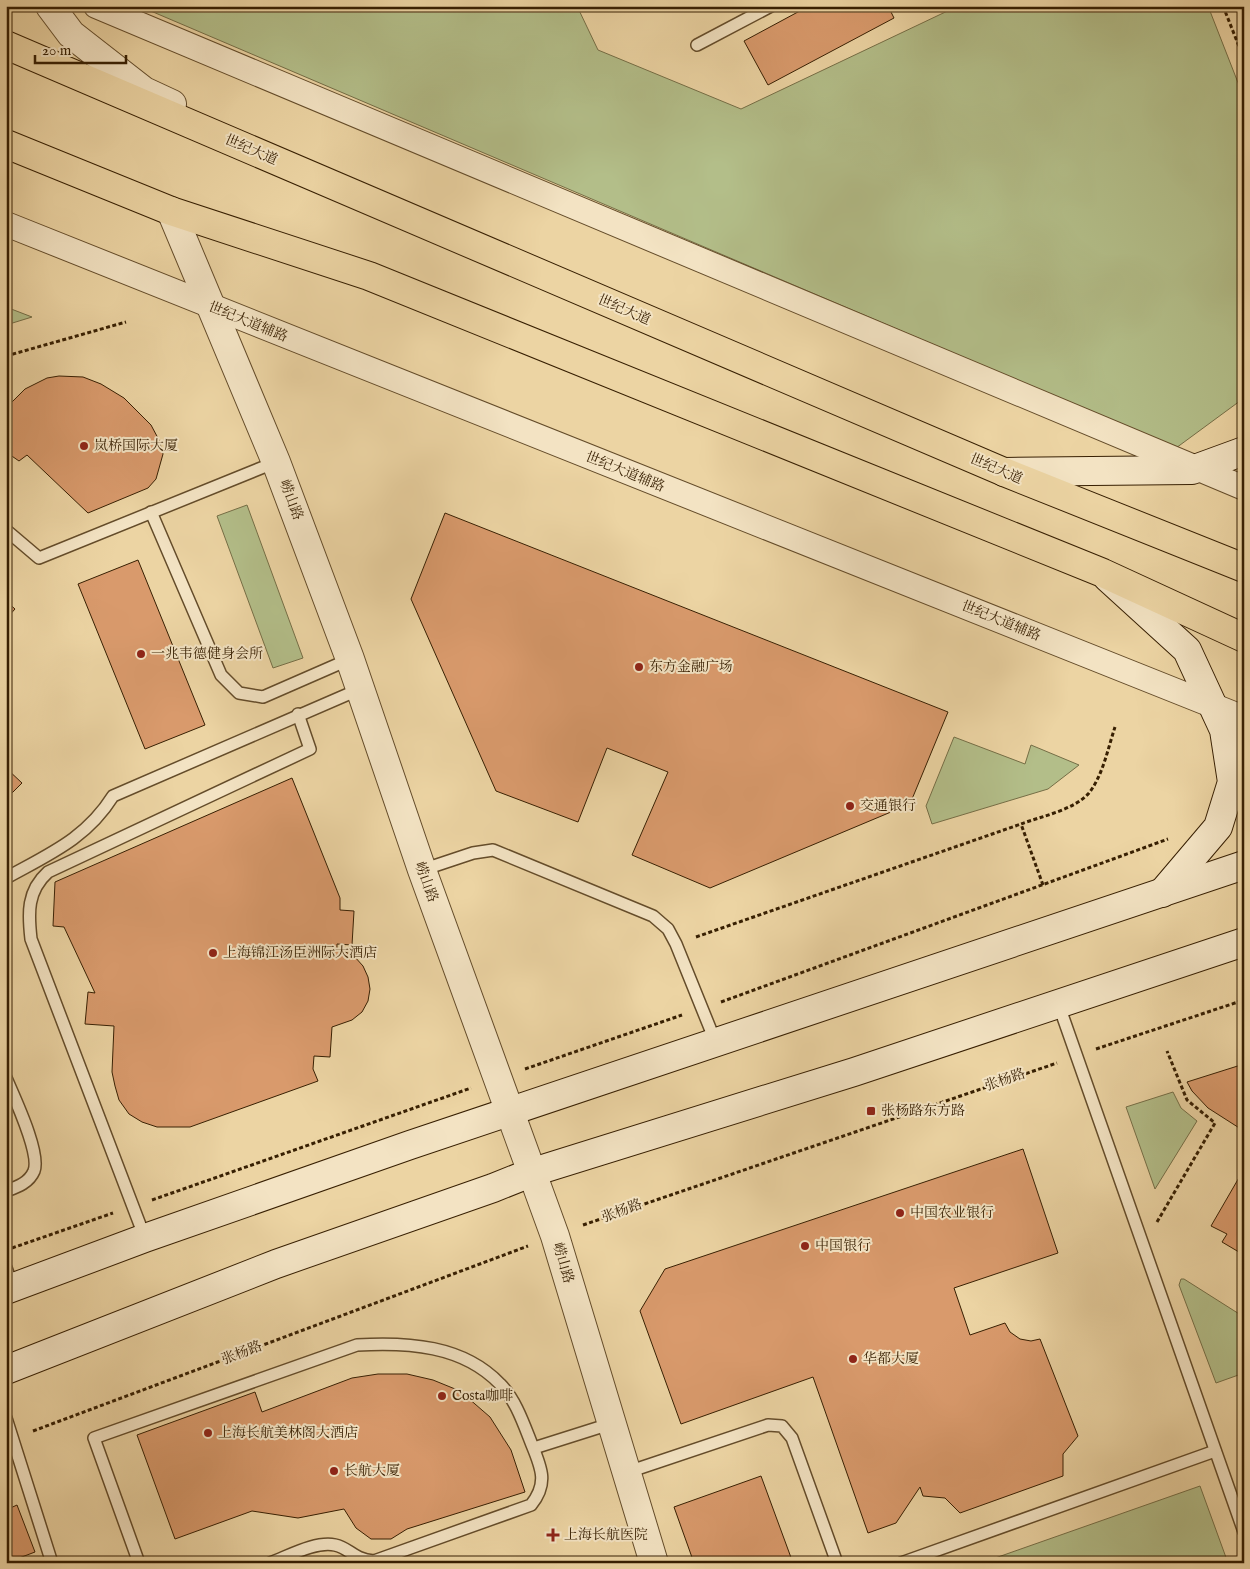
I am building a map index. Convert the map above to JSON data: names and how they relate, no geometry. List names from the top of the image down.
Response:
{
  "streets": {
    "main road": ["世纪大道", "崂山路"],
    "street": ["世纪大道辅路"],
    "path": ["张杨路"]
  },
  "crossings": [
    ["世纪大道辅路", "崂山路"],
    ["崂山路", "张杨路"]
  ],
  "places": {
    "other": [
      "岚桥国际大厦",
      "一兆韦德健身会所",
      "东方金融广场",
      "交通银行",
      "上海锦江汤臣洲际大酒店",
      "中国农业银行",
      "中国银行",
      "华都大厦",
      "Costa咖啡",
      "上海长航美林阁大酒店",
      "长航大厦"
    ],
    "transit": ["张杨路东方路"],
    "health": ["上海长航医院"]
  },
  "scale_bar": "20 m"
}
